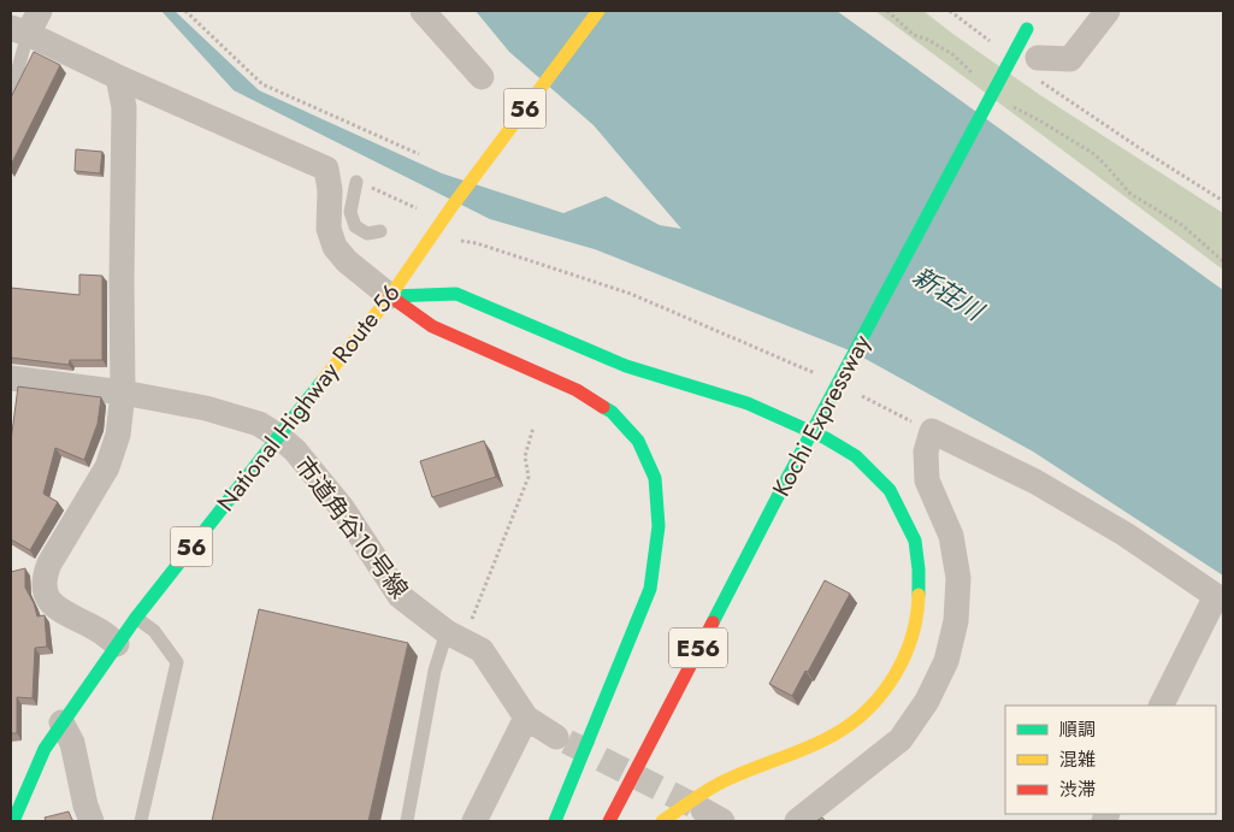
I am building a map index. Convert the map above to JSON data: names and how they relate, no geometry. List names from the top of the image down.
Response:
{
  "streets": {
    "highway": [
      "56",
      "National Highway Route 56",
      "Kochi Expressway",
      "E56"
    ],
    "street": ["市道角谷10号線"]
  },
  "crossings": [
    ["National Highway Route 56", "市道角谷10号線"]
  ],
  "water": ["新荘川"],
  "legend": ["順調", "混雑", "渋滞"]
}
